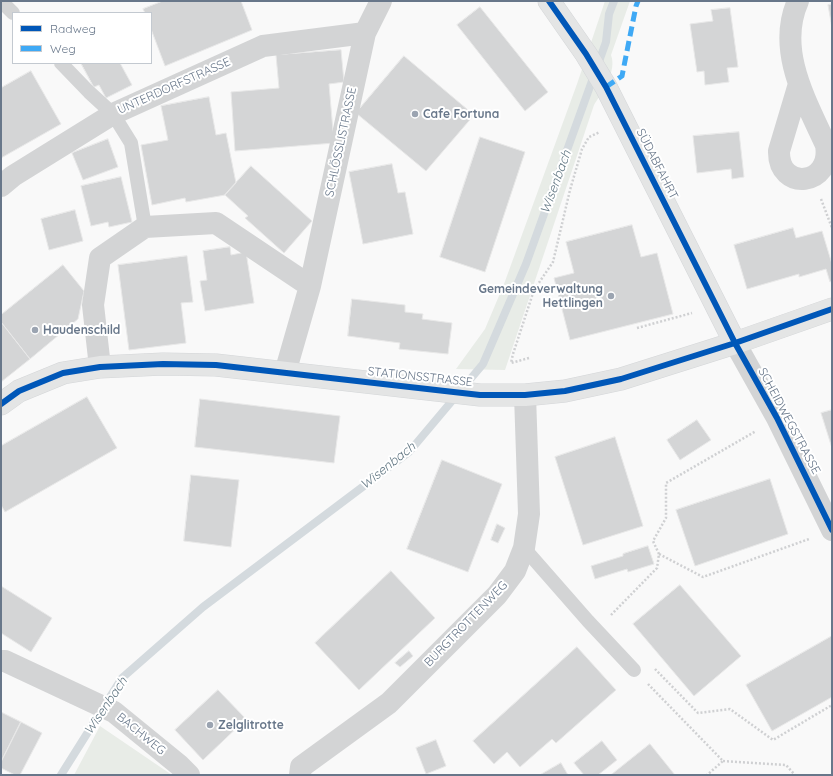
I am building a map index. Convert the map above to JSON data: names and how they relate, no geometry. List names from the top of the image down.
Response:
{
  "streets": {
    "street": [
      "UNTERDORFSTRASSE",
      "SCHLÖSSLISTRASSE",
      "SÜDABFAHRT",
      "STATIONSSTRASSE",
      "SCHEIDWEGSTRASSE",
      "BURGTROTTENWEG",
      "BACHWEG"
    ]
  },
  "crossings": [
    ["UNTERDORFSTRASSE", "SCHLÖSSLISTRASSE"],
    ["SCHLÖSSLISTRASSE", "STATIONSSTRASSE"],
    ["SÜDABFAHRT", "STATIONSSTRASSE"],
    ["SÜDABFAHRT", "SCHEIDWEGSTRASSE"],
    ["STATIONSSTRASSE", "SCHEIDWEGSTRASSE"],
    ["STATIONSSTRASSE", "BURGTROTTENWEG"]
  ],
  "water": ["Wisenbach"],
  "places": [
    "Cafe Fortuna",
    "Gemeindeverwaltung Hettlingen",
    "Haudenschild",
    "Zelglitrotte"
  ],
  "legend": ["Radweg", "Weg"]
}
